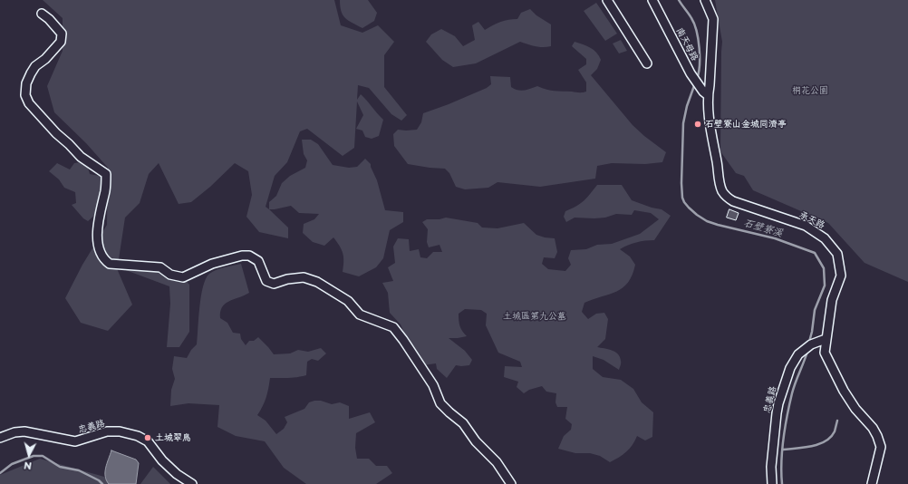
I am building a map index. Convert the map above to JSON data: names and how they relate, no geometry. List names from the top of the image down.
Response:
{
  "streets": {
    "street": ["南天母路", "承天路", "忠義路"]
  },
  "crossings": [
    ["南天母路", "承天路"],
    ["承天路", "忠義路"]
  ],
  "water": ["石壁寮溪"],
  "parks": ["桐花公園", "土城區第九公墓"],
  "places": ["石壁寮山金城同濟亭", "土城翠鳥"],
  "north": "bottom"
}
